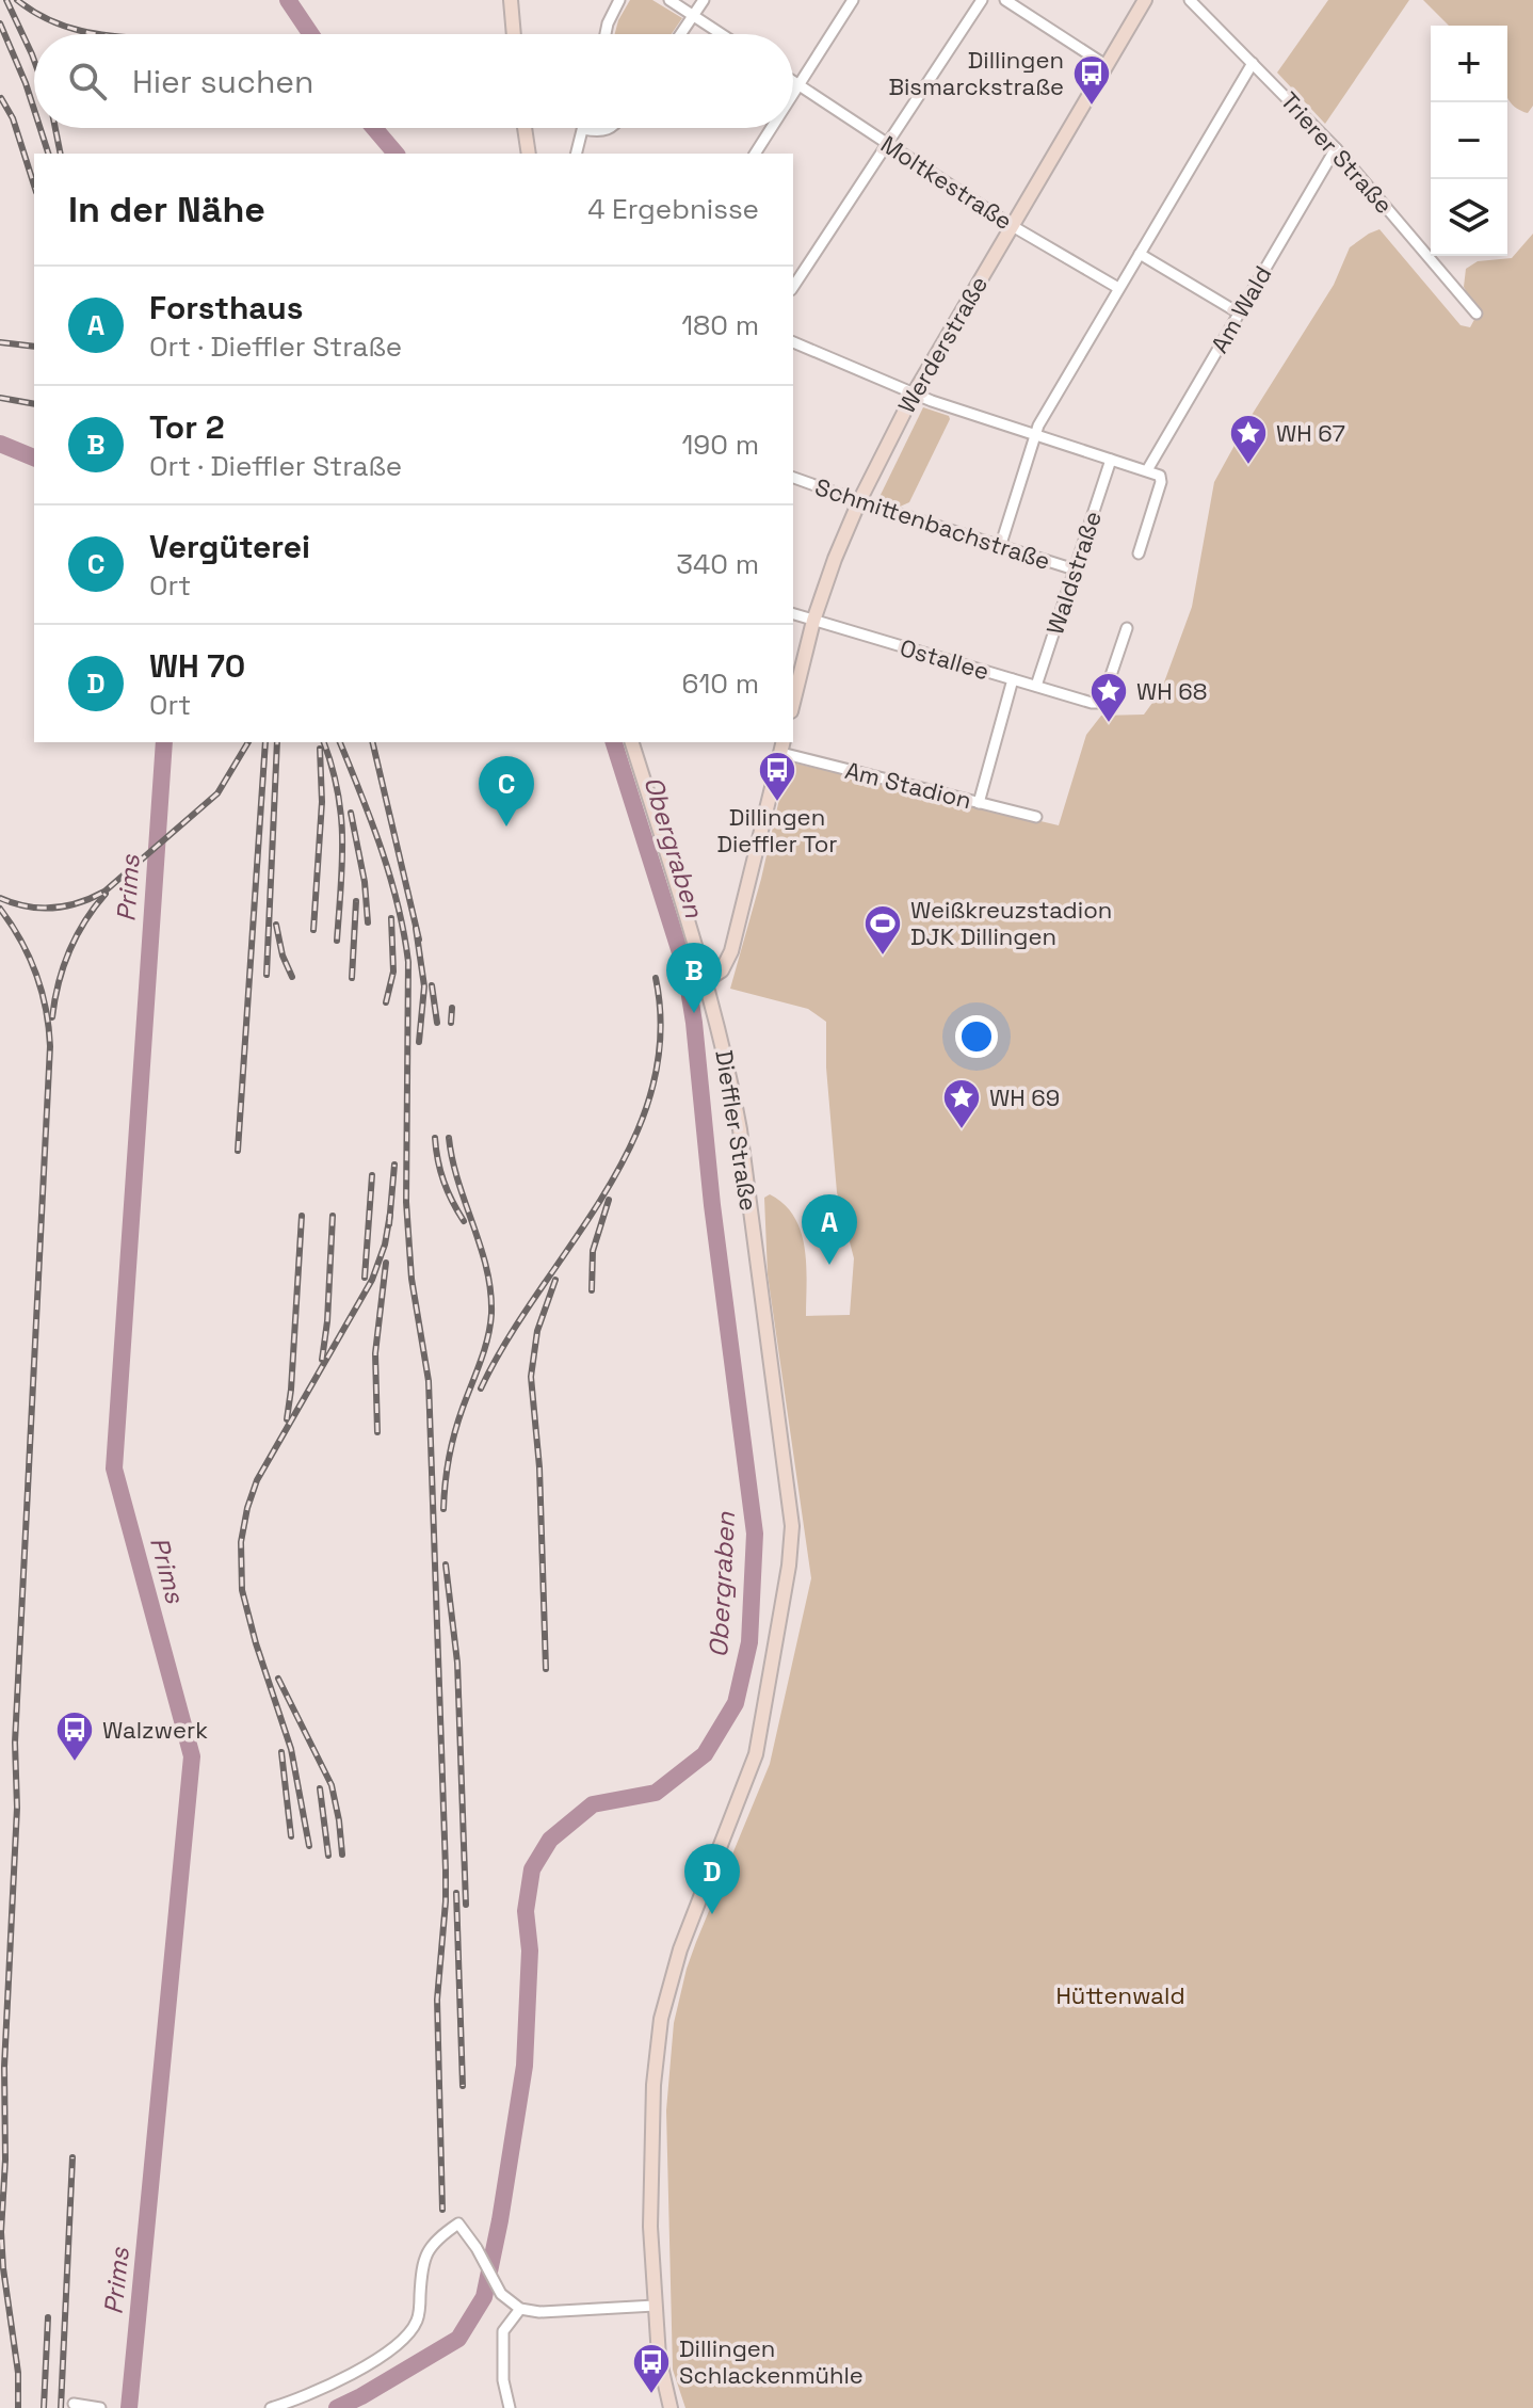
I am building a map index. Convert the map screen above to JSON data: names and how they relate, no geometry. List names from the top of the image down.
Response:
{
  "streets": {
    "main road": ["Werderstraße", "Dieffler Straße"],
    "street": [
      "Trierer Straße",
      "Moltkestraße",
      "Am Wald",
      "Schmittenbachstraße",
      "Waldstraße",
      "Ostallee",
      "Am Stadion"
    ]
  },
  "crossings": [
    ["Trierer Straße", "Am Wald"],
    ["Moltkestraße", "Werderstraße"],
    ["Werderstraße", "Schmittenbachstraße"],
    ["Werderstraße", "Ostallee"],
    ["Schmittenbachstraße", "Waldstraße"],
    ["Waldstraße", "Ostallee"]
  ],
  "water": ["Obergraben", "Prims"],
  "parks": ["Hüttenwald"],
  "places": {
    "bus stop": [
      "Dillingen Bismarckstraße",
      "Dillingen Dieffler Tor",
      "Walzwerk",
      "Dillingen Schlackenmühle"
    ],
    "place": ["WH 67", "WH 68", "WH 69"],
    "sports": ["Weißkreuzstadion DJK Dillingen"]
  },
  "page": {
    "map_buttons": ["+", "−"],
    "search": "Hier suchen",
    "heading": ["In der Nähe", "4 Ergebnisse"],
    "list": [
      {
        "mark": "A",
        "name": "Forsthaus",
        "note": "Ort · Dieffler Straße",
        "value": "180 m"
      },
      {
        "mark": "B",
        "name": "Tor 2",
        "note": "Ort · Dieffler Straße",
        "value": "190 m"
      },
      {
        "mark": "C",
        "name": "Vergüterei",
        "note": "Ort",
        "value": "340 m"
      },
      {
        "mark": "D",
        "name": "WH 70",
        "note": "Ort",
        "value": "610 m"
      }
    ],
    "pins": [
      "C",
      "B",
      "A",
      "D"
    ]
  }
}
